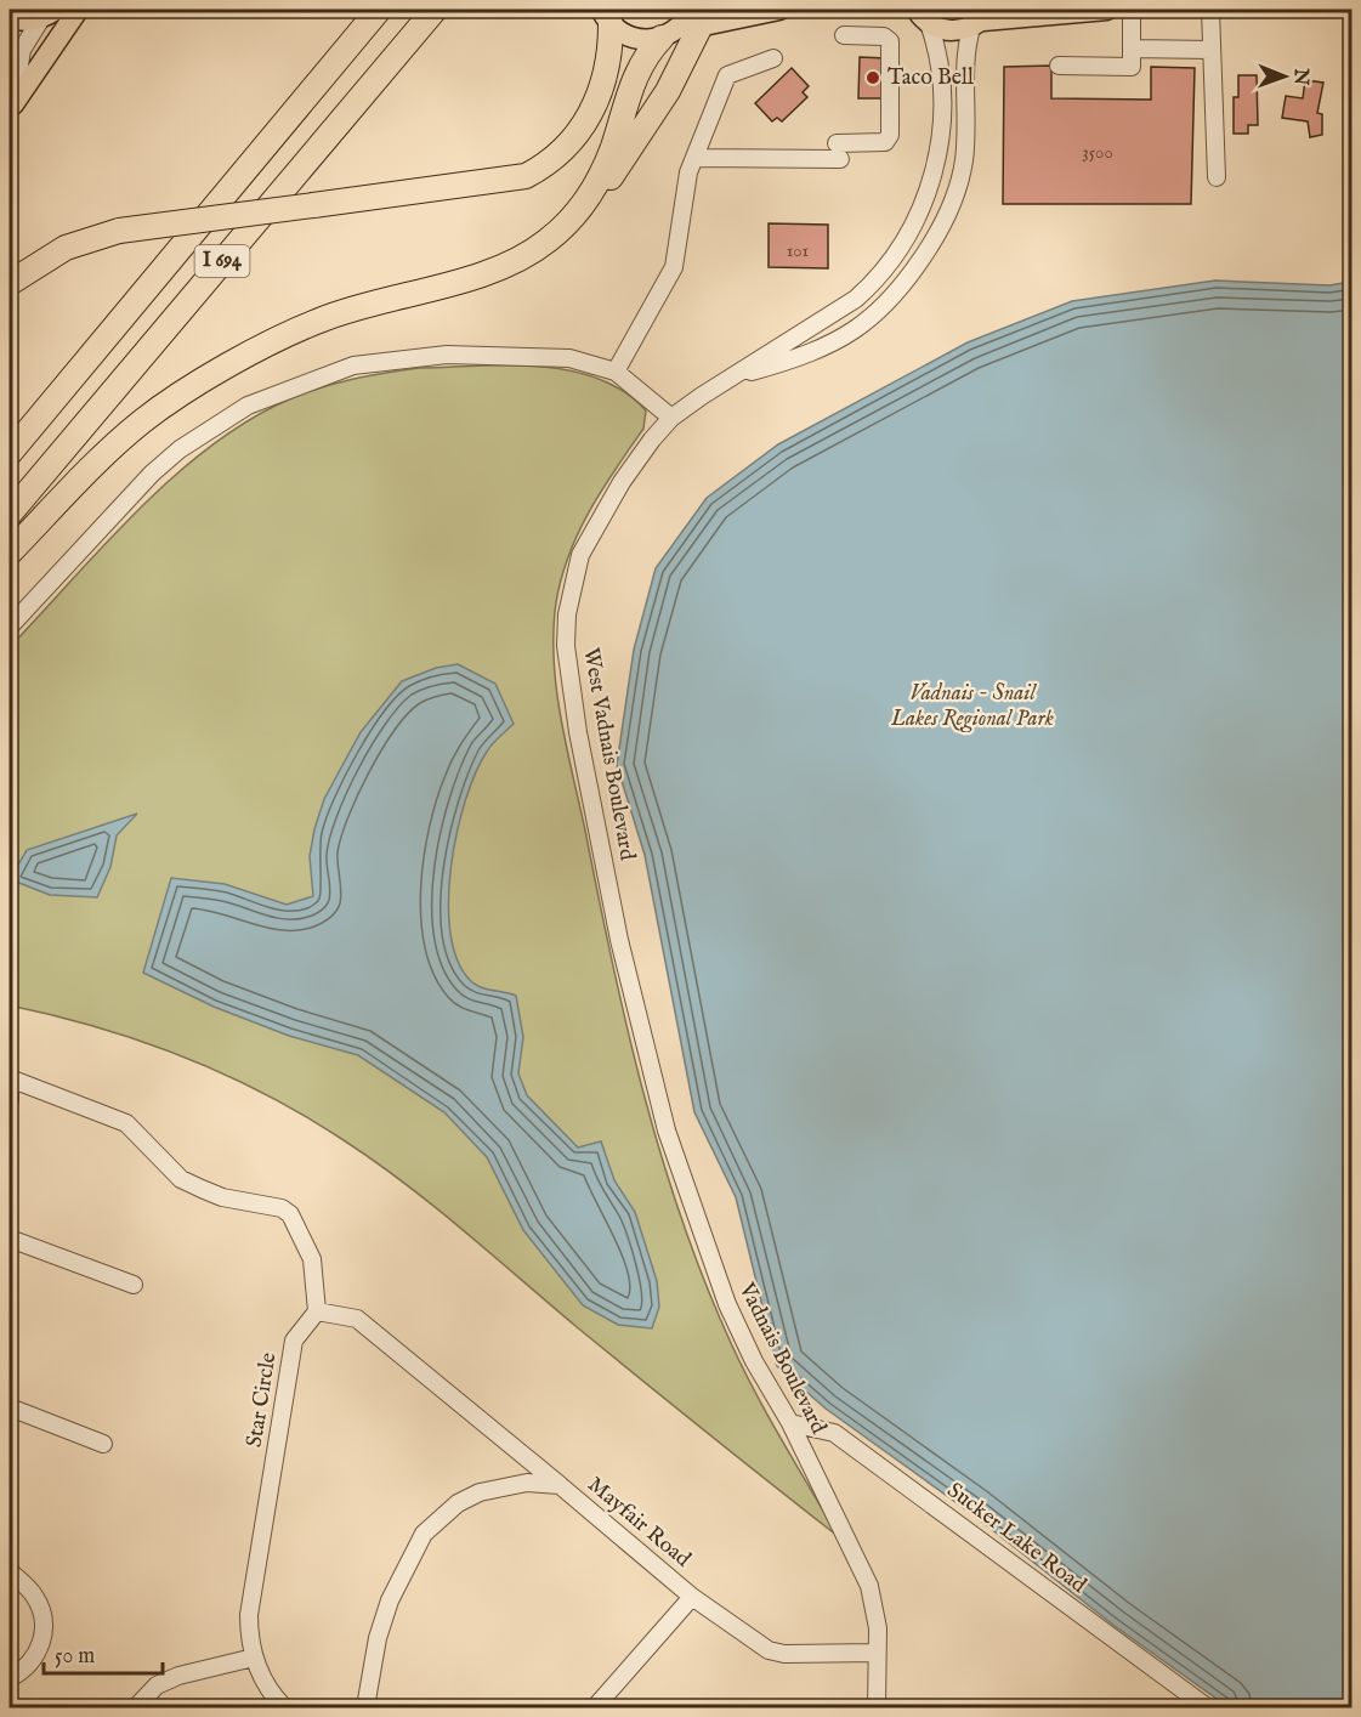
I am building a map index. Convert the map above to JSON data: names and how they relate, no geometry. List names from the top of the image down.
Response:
{
  "streets": {
    "highway": ["I 694"],
    "street": [
      "West Vadnais Boulevard",
      "Vadnais Boulevard",
      "Star Circle",
      "Mayfair Road",
      "Sucker Lake Road"
    ]
  },
  "crossings": [
    ["West Vadnais Boulevard", "Vadnais Boulevard"],
    ["Vadnais Boulevard", "Mayfair Road"],
    ["Vadnais Boulevard", "Sucker Lake Road"]
  ],
  "parks": ["Vadnais - Snail Lakes Regional Park"],
  "places": ["Taco Bell"],
  "house_numbers": ["3500", "101"],
  "scale_bar": "50 m",
  "north": "right"
}
